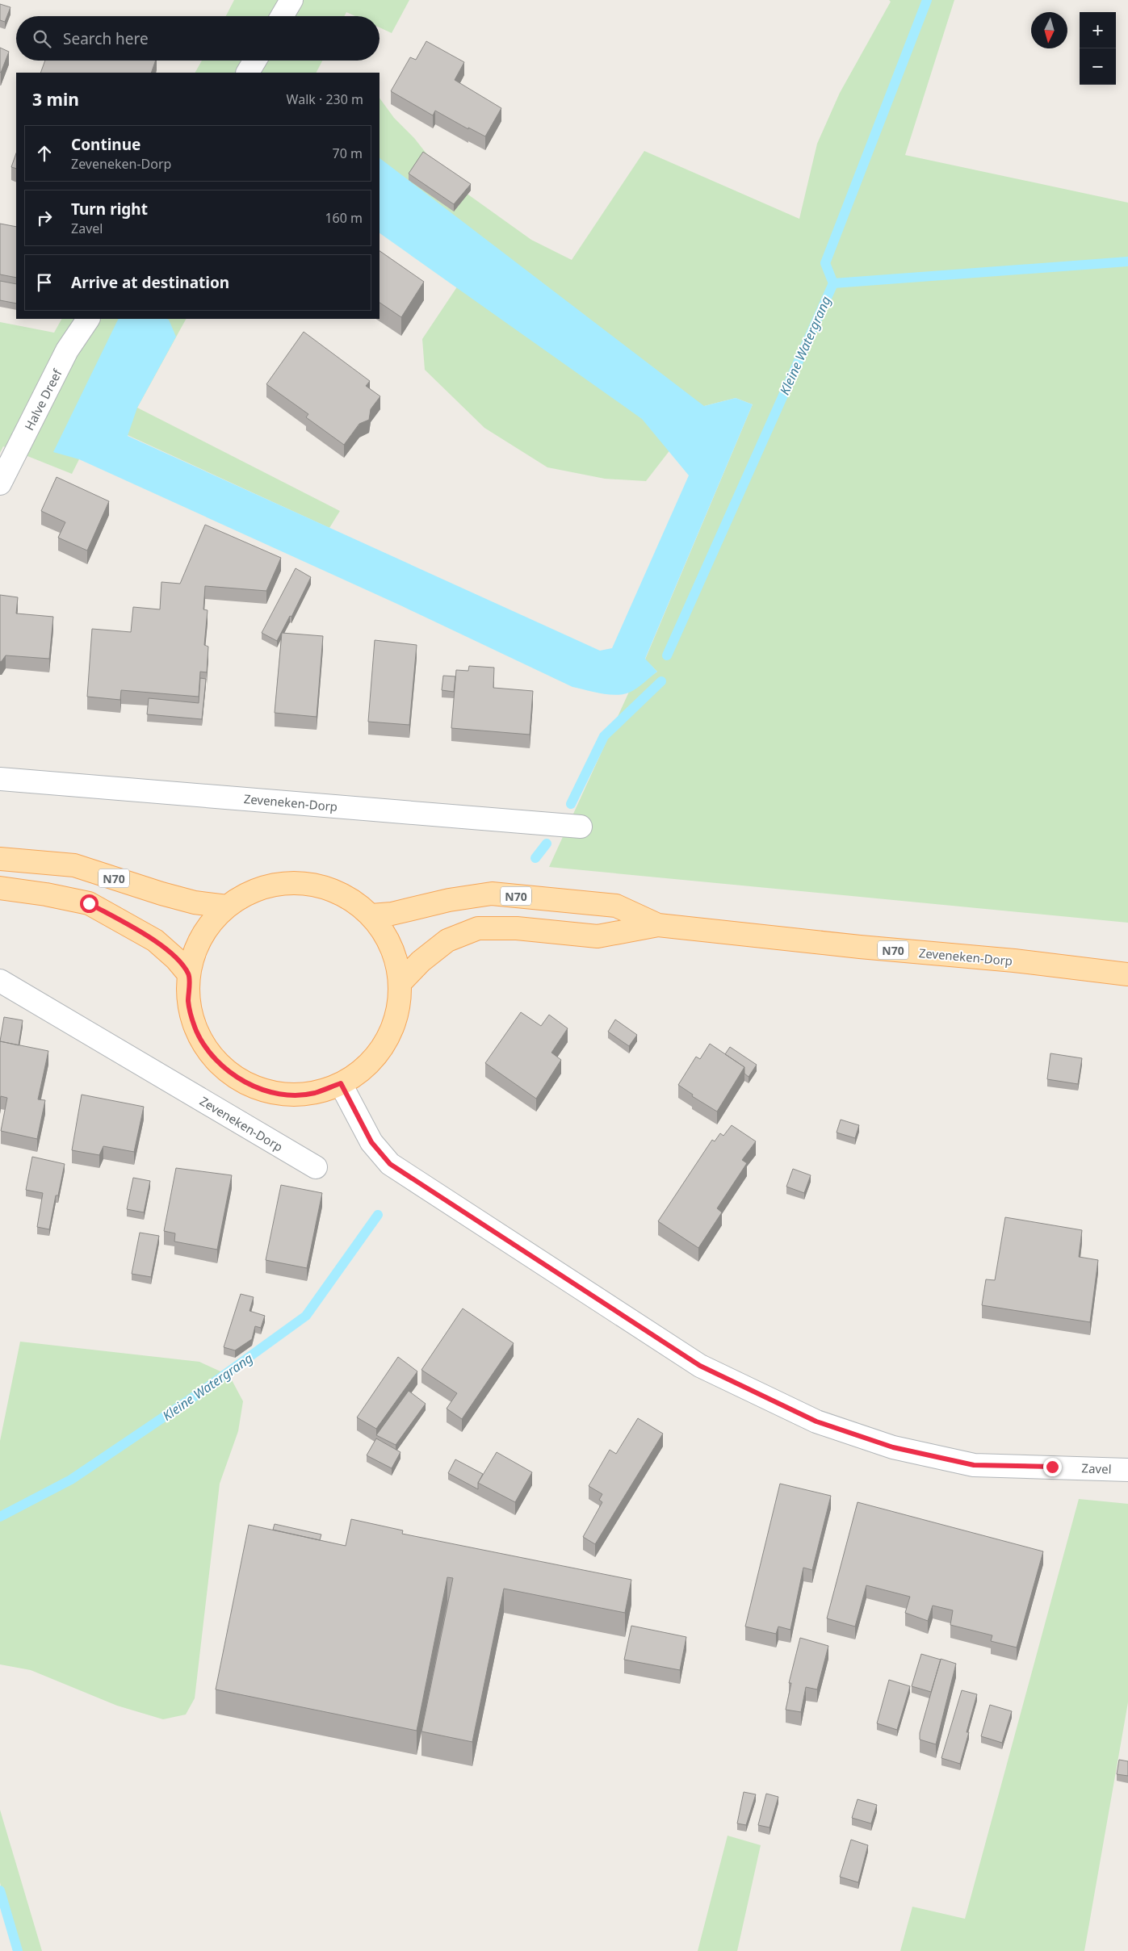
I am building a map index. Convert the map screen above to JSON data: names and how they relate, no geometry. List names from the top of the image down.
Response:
{
  "streets": {
    "main road": ["Zeveneken-Dorp", "N70"],
    "street": ["Halve Dreef", "Zavel"]
  },
  "water": ["Kleine Watergrang"],
  "north": "bottom",
  "page": {
    "map_buttons": ["+", "−"],
    "search": "Search here",
    "heading": ["3 min", "Walk · 230 m"],
    "list": [
      ["Continue", "Zeveneken-Dorp", "70 m"],
      ["Turn right", "Zavel", "160 m"],
      "Arrive at destination"
    ]
  }
}
